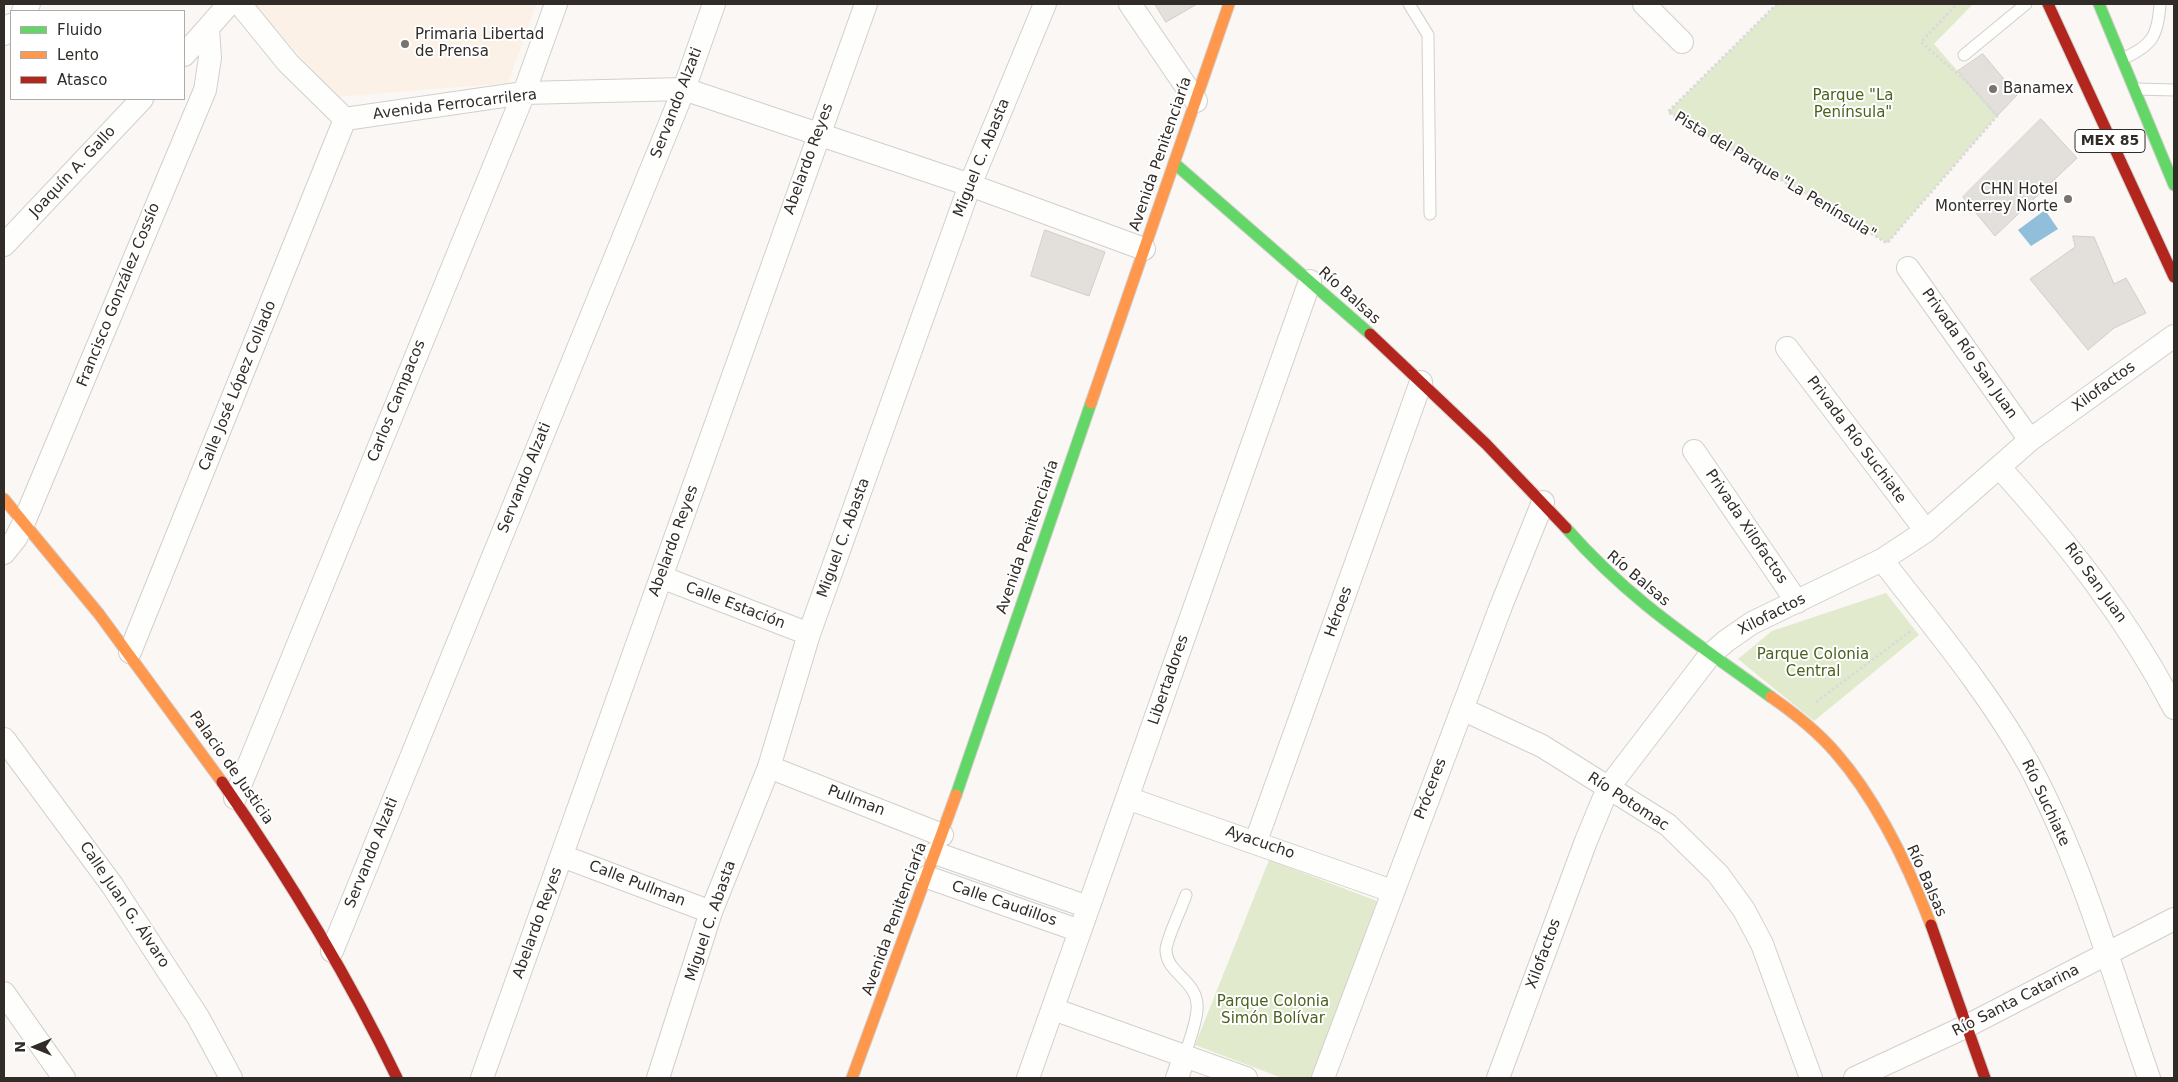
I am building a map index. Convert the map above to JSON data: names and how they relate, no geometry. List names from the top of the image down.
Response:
{
  "streets": {
    "main road": [
      "MEX 85",
      "Avenida Penitenciaría",
      "Río Balsas",
      "Palacio de Justicia"
    ],
    "street": [
      "Servando Alzati",
      "Avenida Ferrocarrilera",
      "Miguel C. Abasta",
      "Abelardo Reyes",
      "Joaquín A. Gallo",
      "Francisco González Cossío",
      "Privada Río San Juan",
      "Calle José López Collado",
      "Xilofactos",
      "Carlos Campacos",
      "Privada Río Suchiate",
      "Privada Xilofactos",
      "Río San Juan",
      "Calle Estación",
      "Héroes",
      "Libertadores",
      "Próceres",
      "Pullman",
      "Río Potomac",
      "Río Suchiate",
      "Ayacucho",
      "Calle Pullman",
      "Calle Caudillos",
      "Calle Juan G. Álvaro",
      "Río Santa Catarina"
    ],
    "path": ["Pista del Parque \"La Península\""]
  },
  "crossings": [
    ["Servando Alzati", "Avenida Ferrocarrilera"],
    ["Servando Alzati", "Palacio de Justicia"],
    ["Avenida Ferrocarrilera", "Avenida Penitenciaría"],
    ["Avenida Ferrocarrilera", "Miguel C. Abasta"],
    ["Avenida Ferrocarrilera", "Abelardo Reyes"],
    ["Avenida Ferrocarrilera", "Calle José López Collado"],
    ["Avenida Ferrocarrilera", "Carlos Campacos"],
    ["Avenida Penitenciaría", "Río Balsas"],
    ["Avenida Penitenciaría", "Pullman"],
    ["Avenida Penitenciaría", "Calle Caudillos"],
    ["Miguel C. Abasta", "Calle Estación"],
    ["Miguel C. Abasta", "Pullman"],
    ["Miguel C. Abasta", "Calle Pullman"],
    ["Abelardo Reyes", "Calle Estación"],
    ["Abelardo Reyes", "Calle Pullman"],
    ["Francisco González Cossío", "Palacio de Justicia"],
    ["Río Balsas", "Xilofactos"],
    ["Río Balsas", "Héroes"],
    ["Río Balsas", "Libertadores"],
    ["Río Balsas", "Próceres"],
    ["Río Balsas", "Río Santa Catarina"],
    ["Privada Río San Juan", "Xilofactos"],
    ["Calle José López Collado", "Palacio de Justicia"],
    ["Xilofactos", "Privada Río Suchiate"],
    ["Xilofactos", "Privada Xilofactos"],
    ["Xilofactos", "Río San Juan"],
    ["Xilofactos", "Río Potomac"],
    ["Xilofactos", "Río Suchiate"],
    ["Carlos Campacos", "Palacio de Justicia"],
    ["Héroes", "Ayacucho"],
    ["Libertadores", "Ayacucho"],
    ["Libertadores", "Calle Caudillos"],
    ["Próceres", "Río Potomac"],
    ["Próceres", "Ayacucho"],
    ["Pullman", "Calle Caudillos"],
    ["Río Suchiate", "Río Santa Catarina"]
  ],
  "parks": ["Parque \"La Península\"", "Parque Colonia Central", "Parque Colonia Simón Bolívar"],
  "places": ["Primaria Libertad de Prensa", "Banamex", "CHN Hotel Monterrey Norte"],
  "legend": ["Fluido", "Lento", "Atasco"],
  "north": "left"
}
